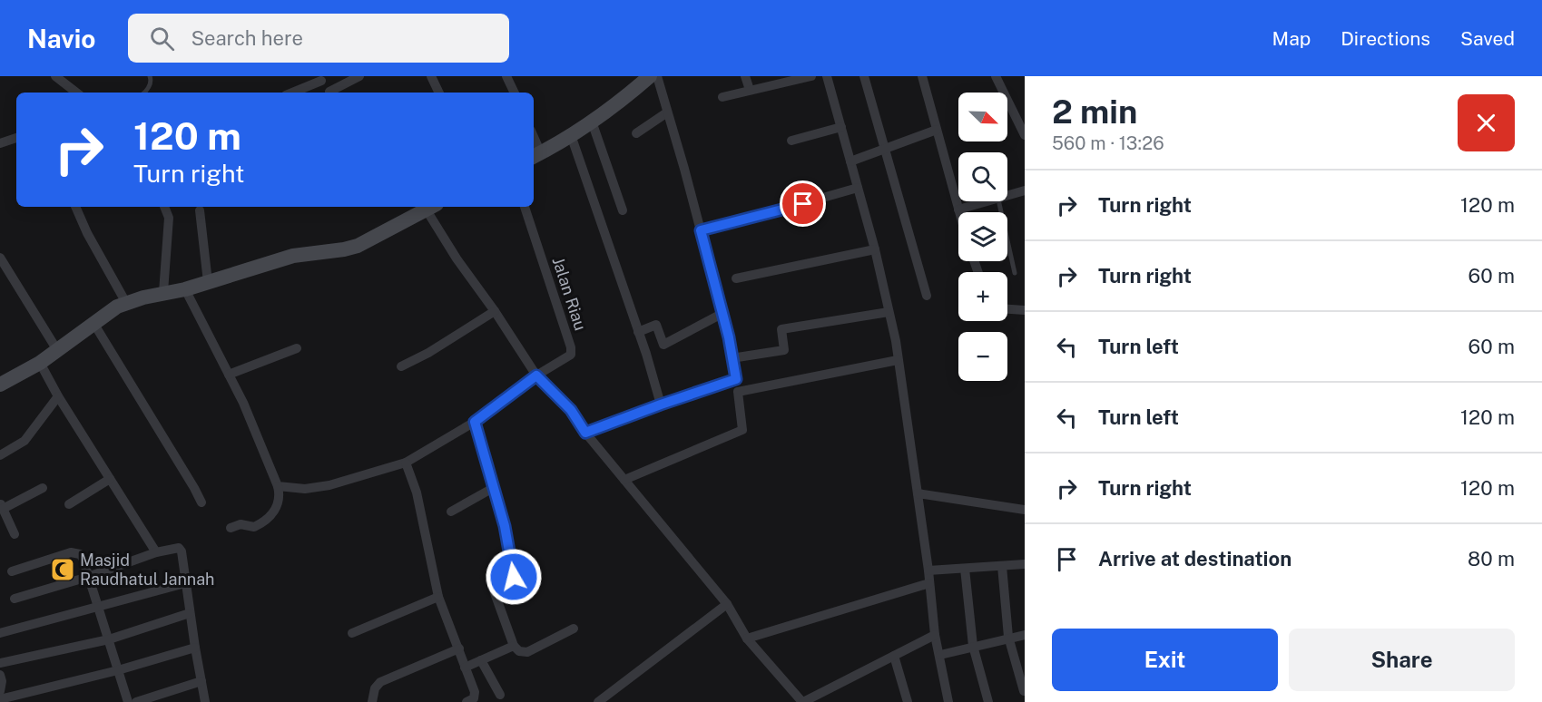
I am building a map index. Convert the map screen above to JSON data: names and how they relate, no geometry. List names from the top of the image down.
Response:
{
  "streets": {
    "street": ["Jalan Riau"]
  },
  "places": {
    "mosque": ["Masjid Raudhatul Jannah"]
  },
  "north": "bottom right",
  "page": {
    "header": "Navio",
    "search": "Search here",
    "nav": ["Map", "Directions", "Saved"],
    "heading": ["2 min", "560 m · 13:26"],
    "map_buttons": ["+", "−"],
    "turn": ["120 m", "Turn right"],
    "list": [
      {
        "name": "Turn right",
        "value": "120 m"
      },
      {
        "name": "Turn right",
        "value": "60 m"
      },
      {
        "name": "Turn left",
        "value": "60 m"
      },
      {
        "name": "Turn left",
        "value": "120 m"
      },
      {
        "name": "Turn right",
        "value": "120 m"
      },
      {
        "name": "Arrive at destination",
        "value": "80 m"
      }
    ],
    "buttons": ["Exit", "Share"]
  }
}
